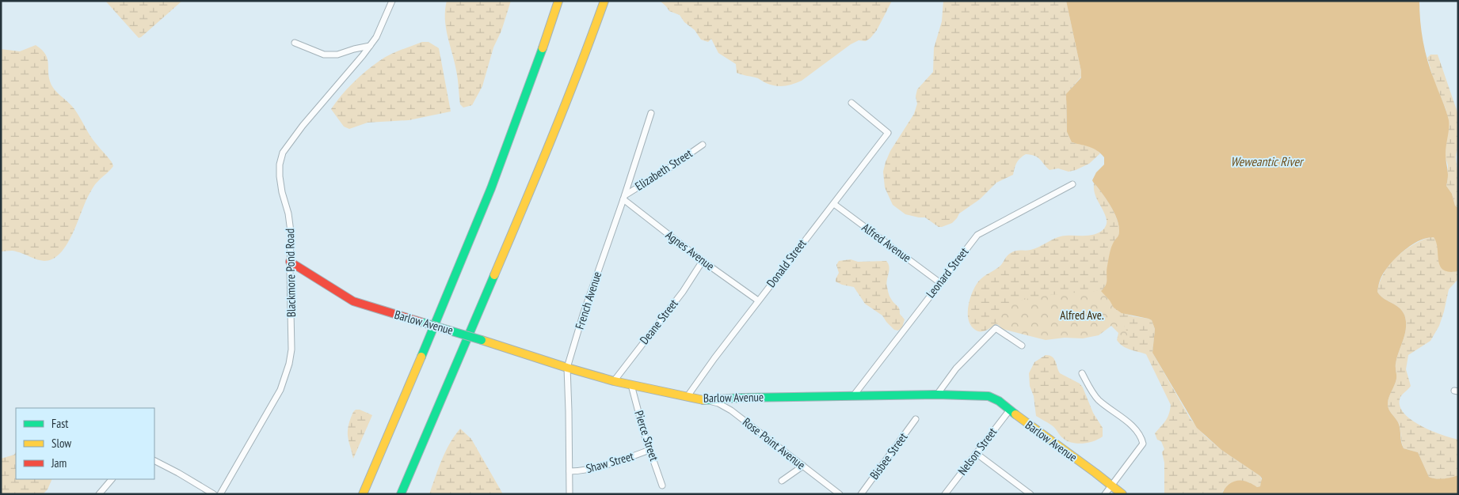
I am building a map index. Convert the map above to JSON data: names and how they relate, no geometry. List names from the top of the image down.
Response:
{
  "streets": {
    "main road": ["Barlow Avenue"],
    "street": [
      "Elizabeth Street",
      "Alfred Avenue",
      "Agnes Avenue",
      "Donald Street",
      "Blackmore Pond Road",
      "Leonard Street",
      "French Avenue",
      "Deane Street",
      "Pierce Street",
      "Rose Point Avenue",
      "Nelson Street",
      "Bisbee Street",
      "Shaw Street"
    ]
  },
  "crossings": [
    ["Elizabeth Street", "Agnes Avenue"],
    ["Elizabeth Street", "French Avenue"],
    ["Alfred Avenue", "Donald Street"],
    ["Alfred Avenue", "Leonard Street"],
    ["Agnes Avenue", "Donald Street"],
    ["Agnes Avenue", "French Avenue"],
    ["Agnes Avenue", "Deane Street"],
    ["Donald Street", "Barlow Avenue"],
    ["Blackmore Pond Road", "Barlow Avenue"],
    ["Leonard Street", "Barlow Avenue"],
    ["French Avenue", "Barlow Avenue"],
    ["French Avenue", "Shaw Street"],
    ["Deane Street", "Barlow Avenue"],
    ["Barlow Avenue", "Pierce Street"],
    ["Barlow Avenue", "Rose Point Avenue"],
    ["Barlow Avenue", "Nelson Street"],
    ["Pierce Street", "Shaw Street"]
  ],
  "water": ["Weweantic River"],
  "parks": ["Alfred Ave."],
  "legend": ["Fast", "Slow", "Jam"]
}
